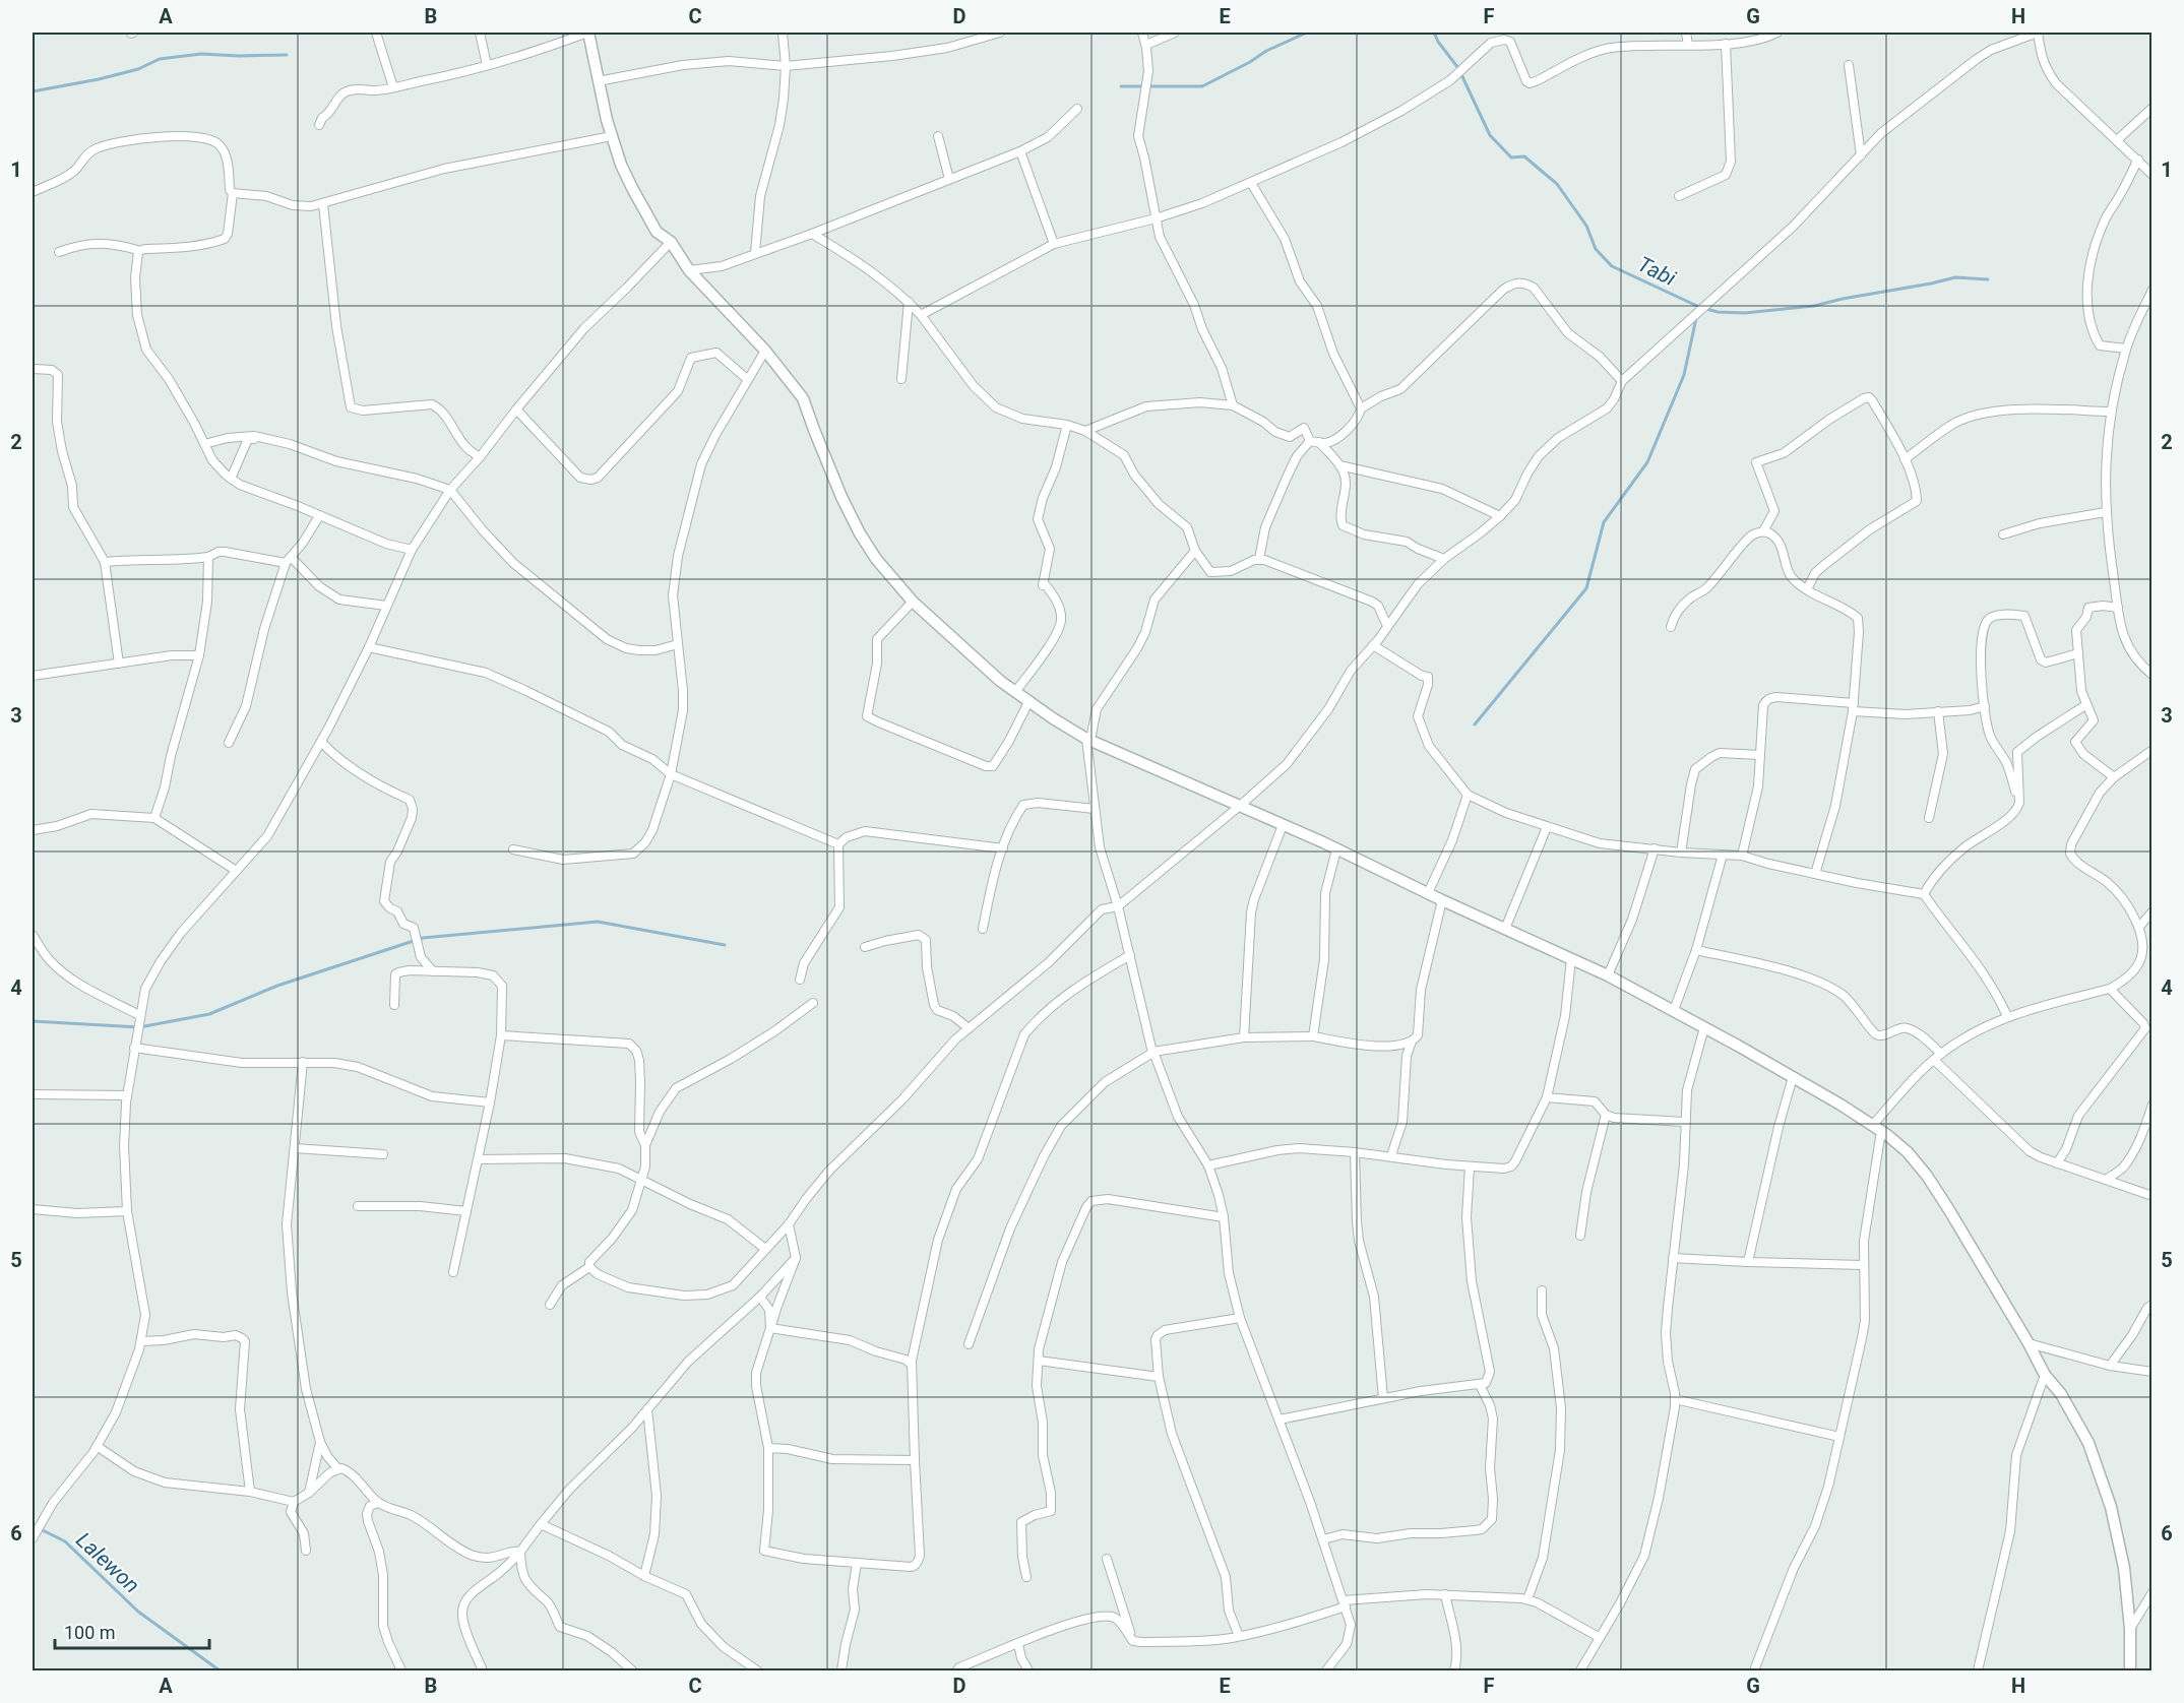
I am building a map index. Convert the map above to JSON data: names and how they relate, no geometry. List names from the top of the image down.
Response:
{
  "water": ["Tabi", "Lalewon"],
  "scale_bar": "100 m",
  "grid": {
    "columns": [
      "A",
      "B",
      "C",
      "D",
      "E",
      "F",
      "G",
      "H"
    ],
    "rows": [
      "1",
      "2",
      "3",
      "4",
      "5",
      "6"
    ]
  }
}
